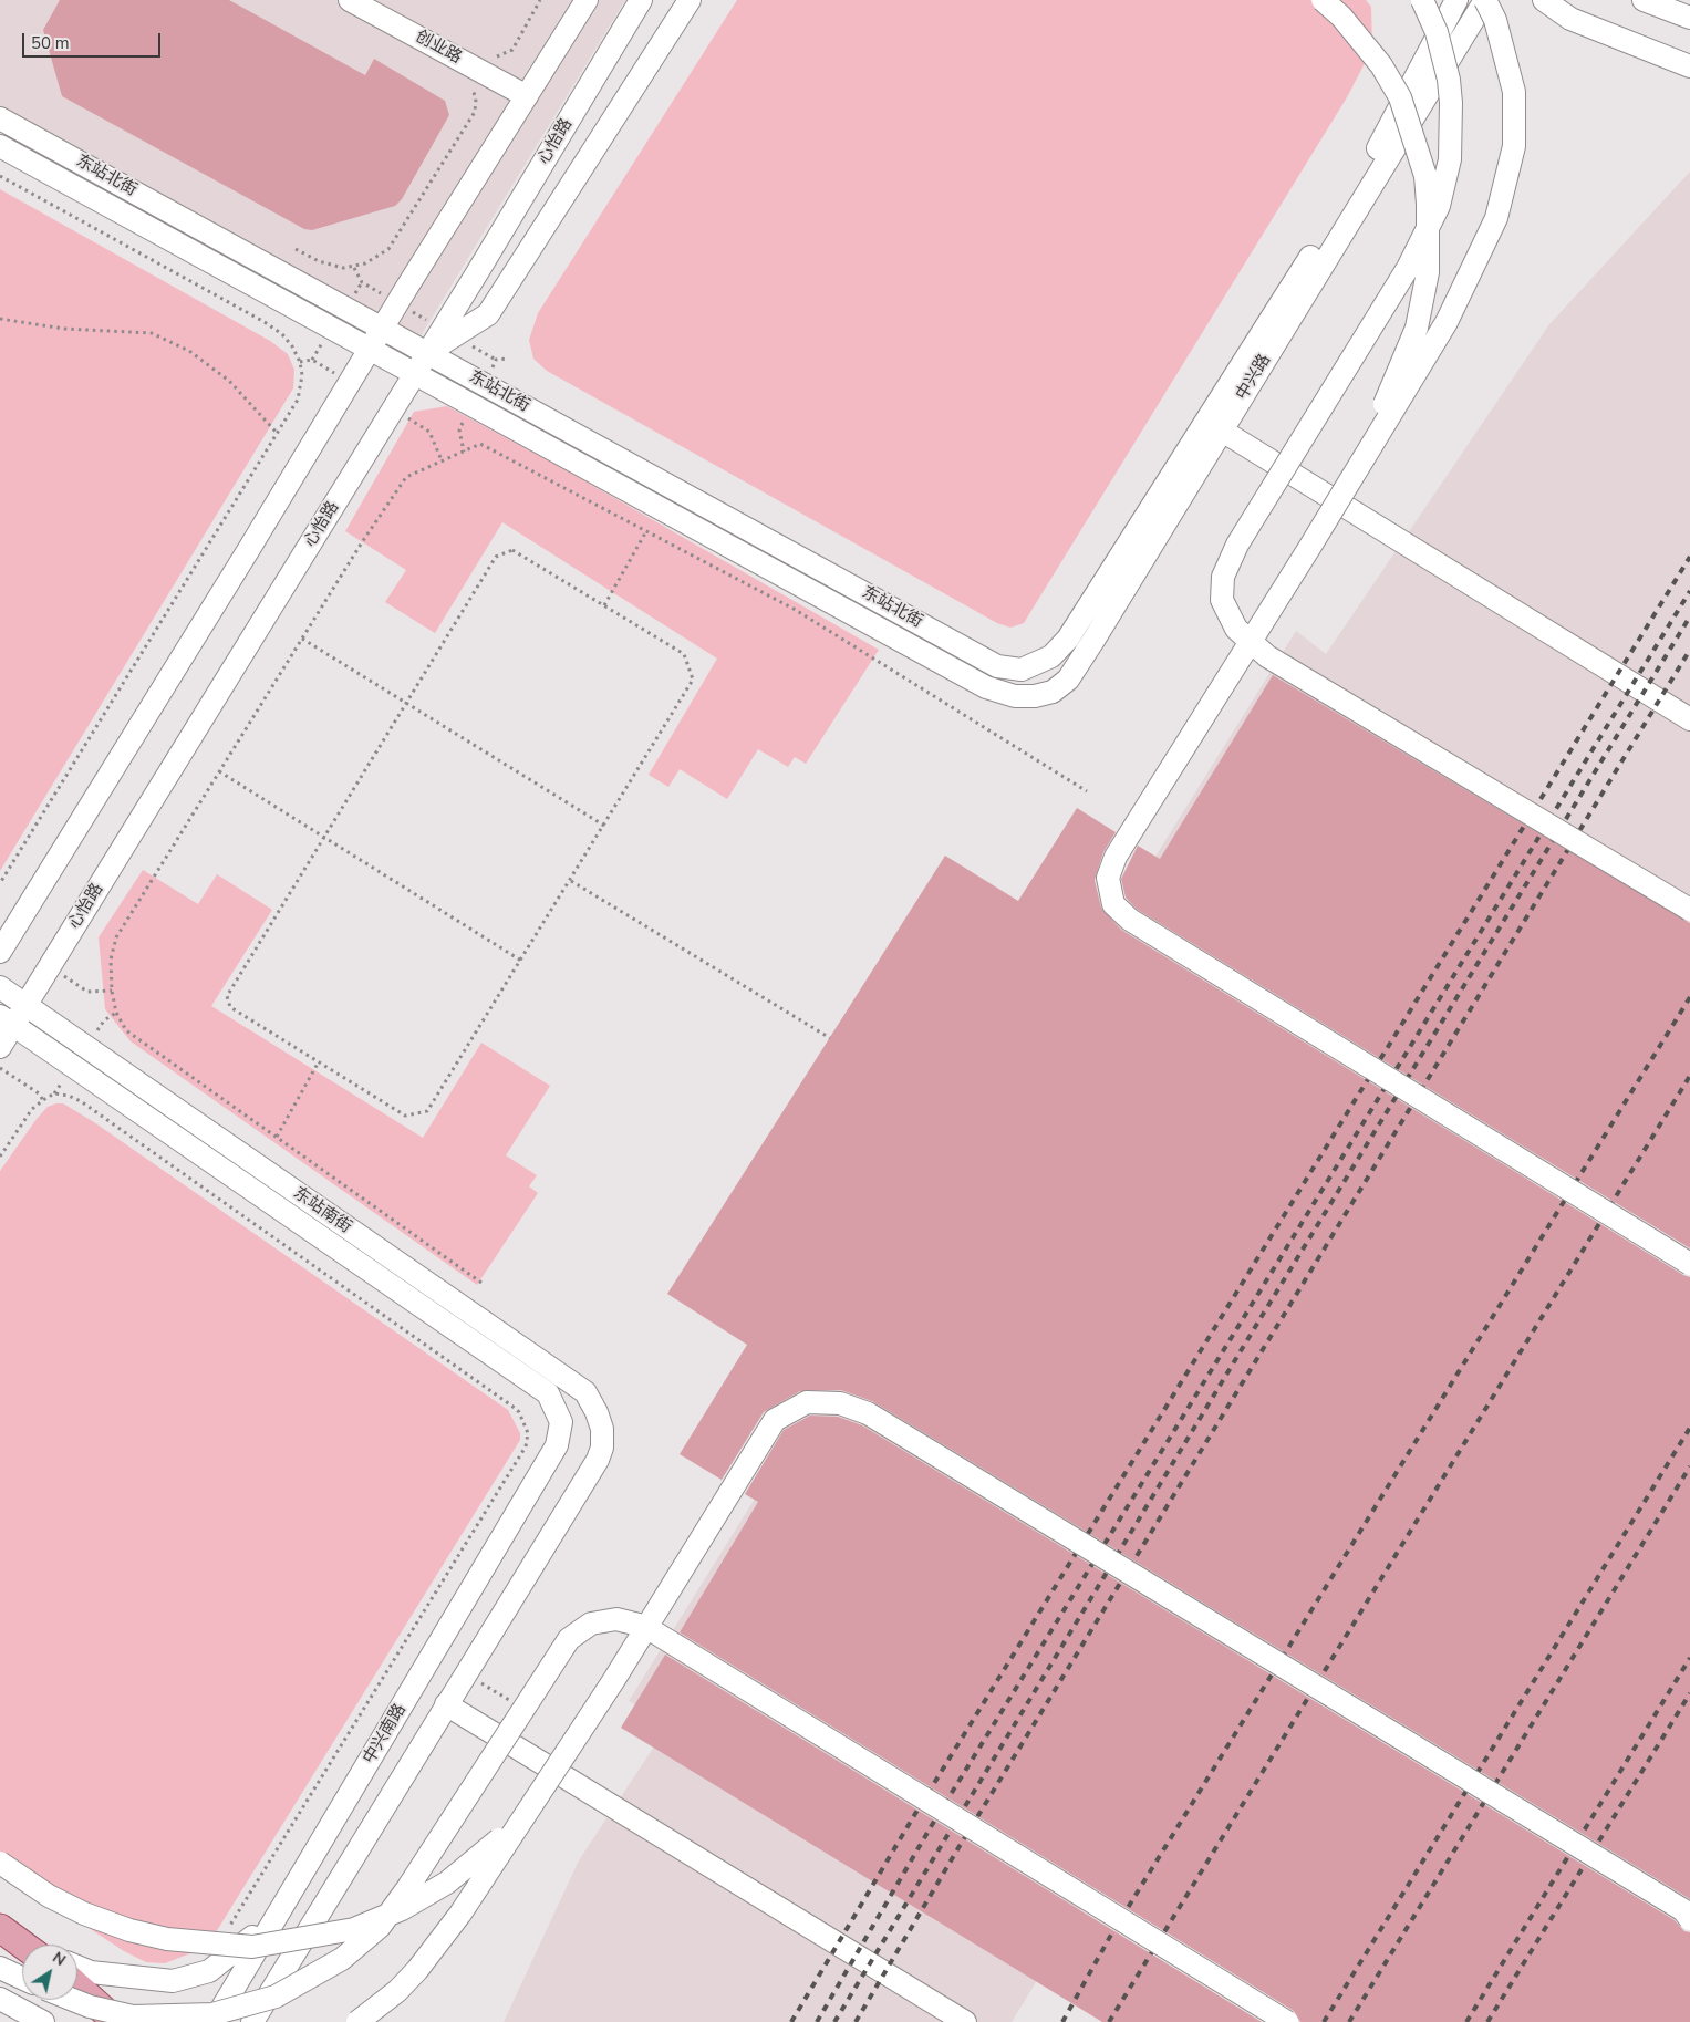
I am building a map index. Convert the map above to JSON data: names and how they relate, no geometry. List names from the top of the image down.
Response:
{
  "streets": {
    "street": [
      "创业路",
      "心怡路",
      "东站北街",
      "中兴路",
      "东站南街",
      "中兴南路"
    ]
  },
  "crossings": [
    ["心怡路", "东站北街"],
    ["心怡路", "东站南街"],
    ["东站北街", "中兴路"],
    ["东站南街", "中兴南路"]
  ],
  "scale_bar": "50 m",
  "north": "top right"
}
